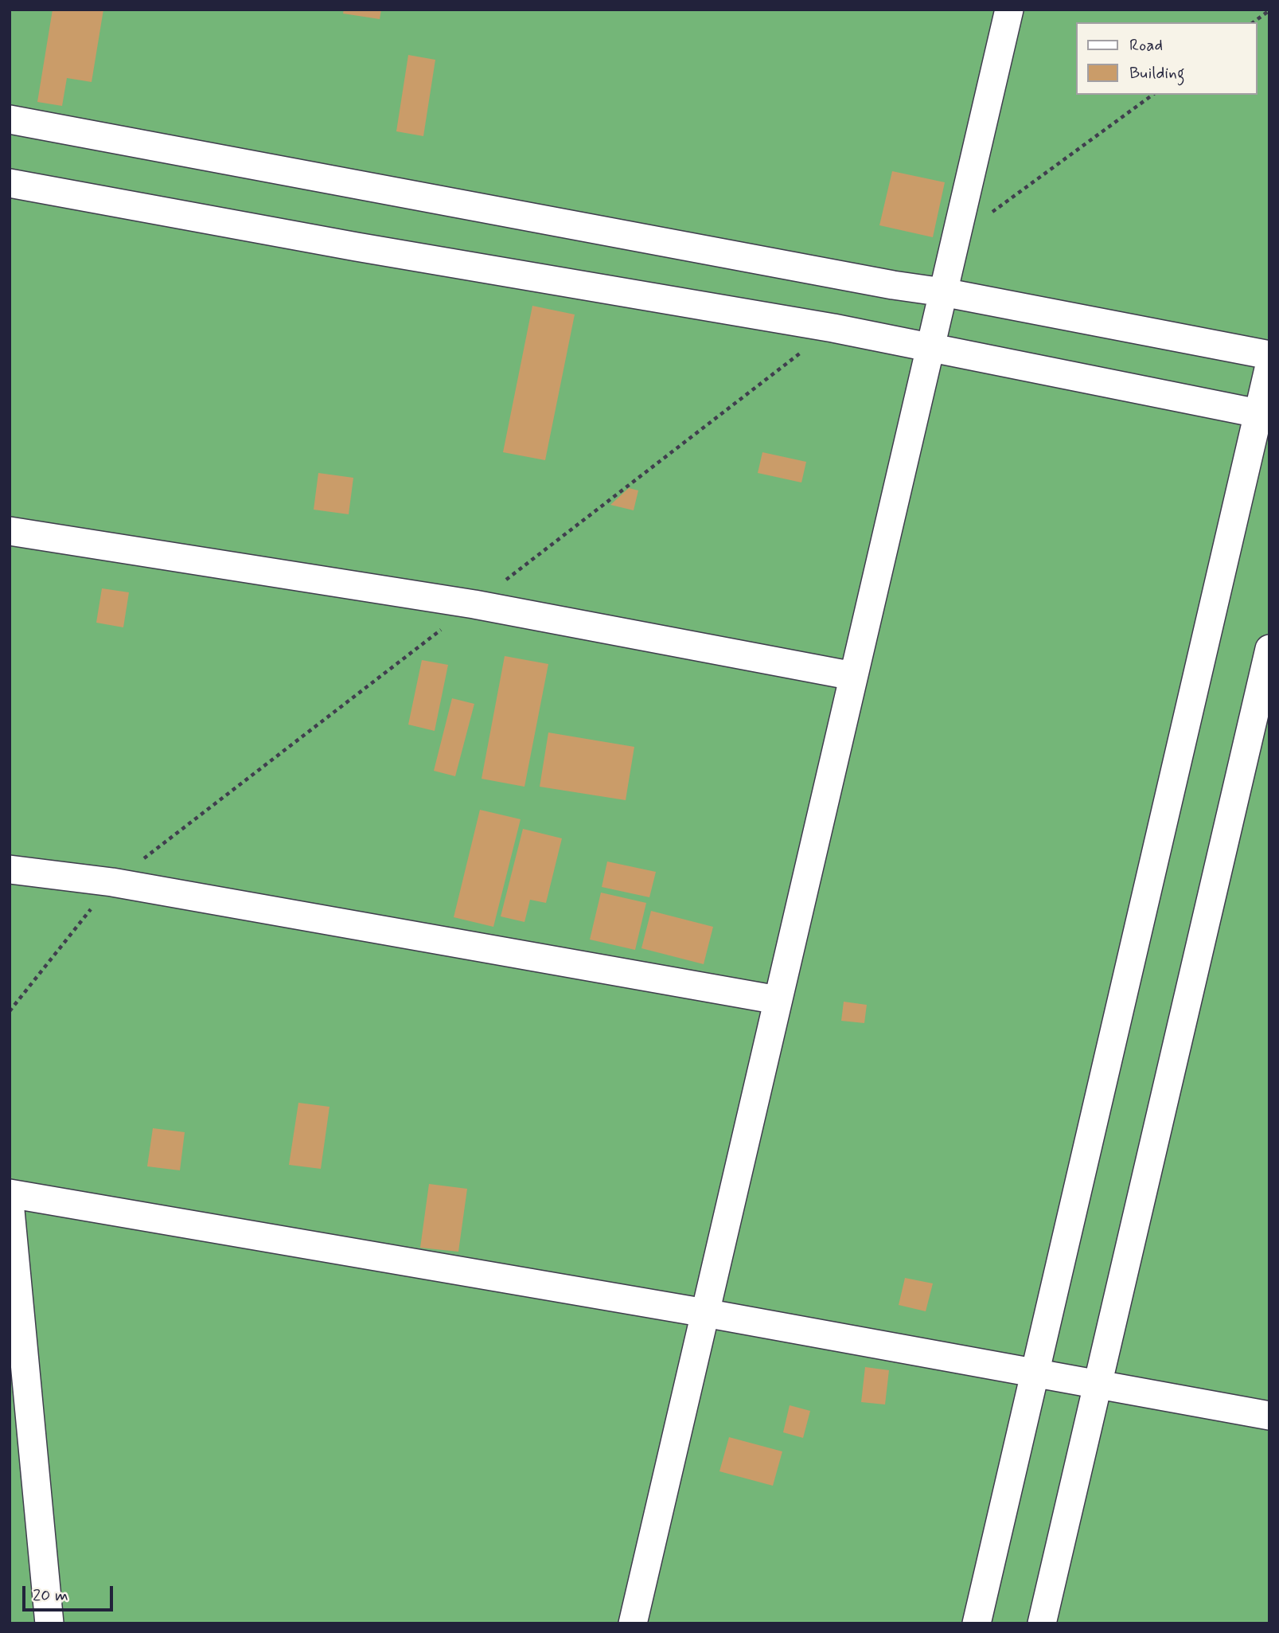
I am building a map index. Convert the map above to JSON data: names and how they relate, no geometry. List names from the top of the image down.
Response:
{
  "legend": ["Road", "Building"],
  "scale_bar": "20 m"
}
